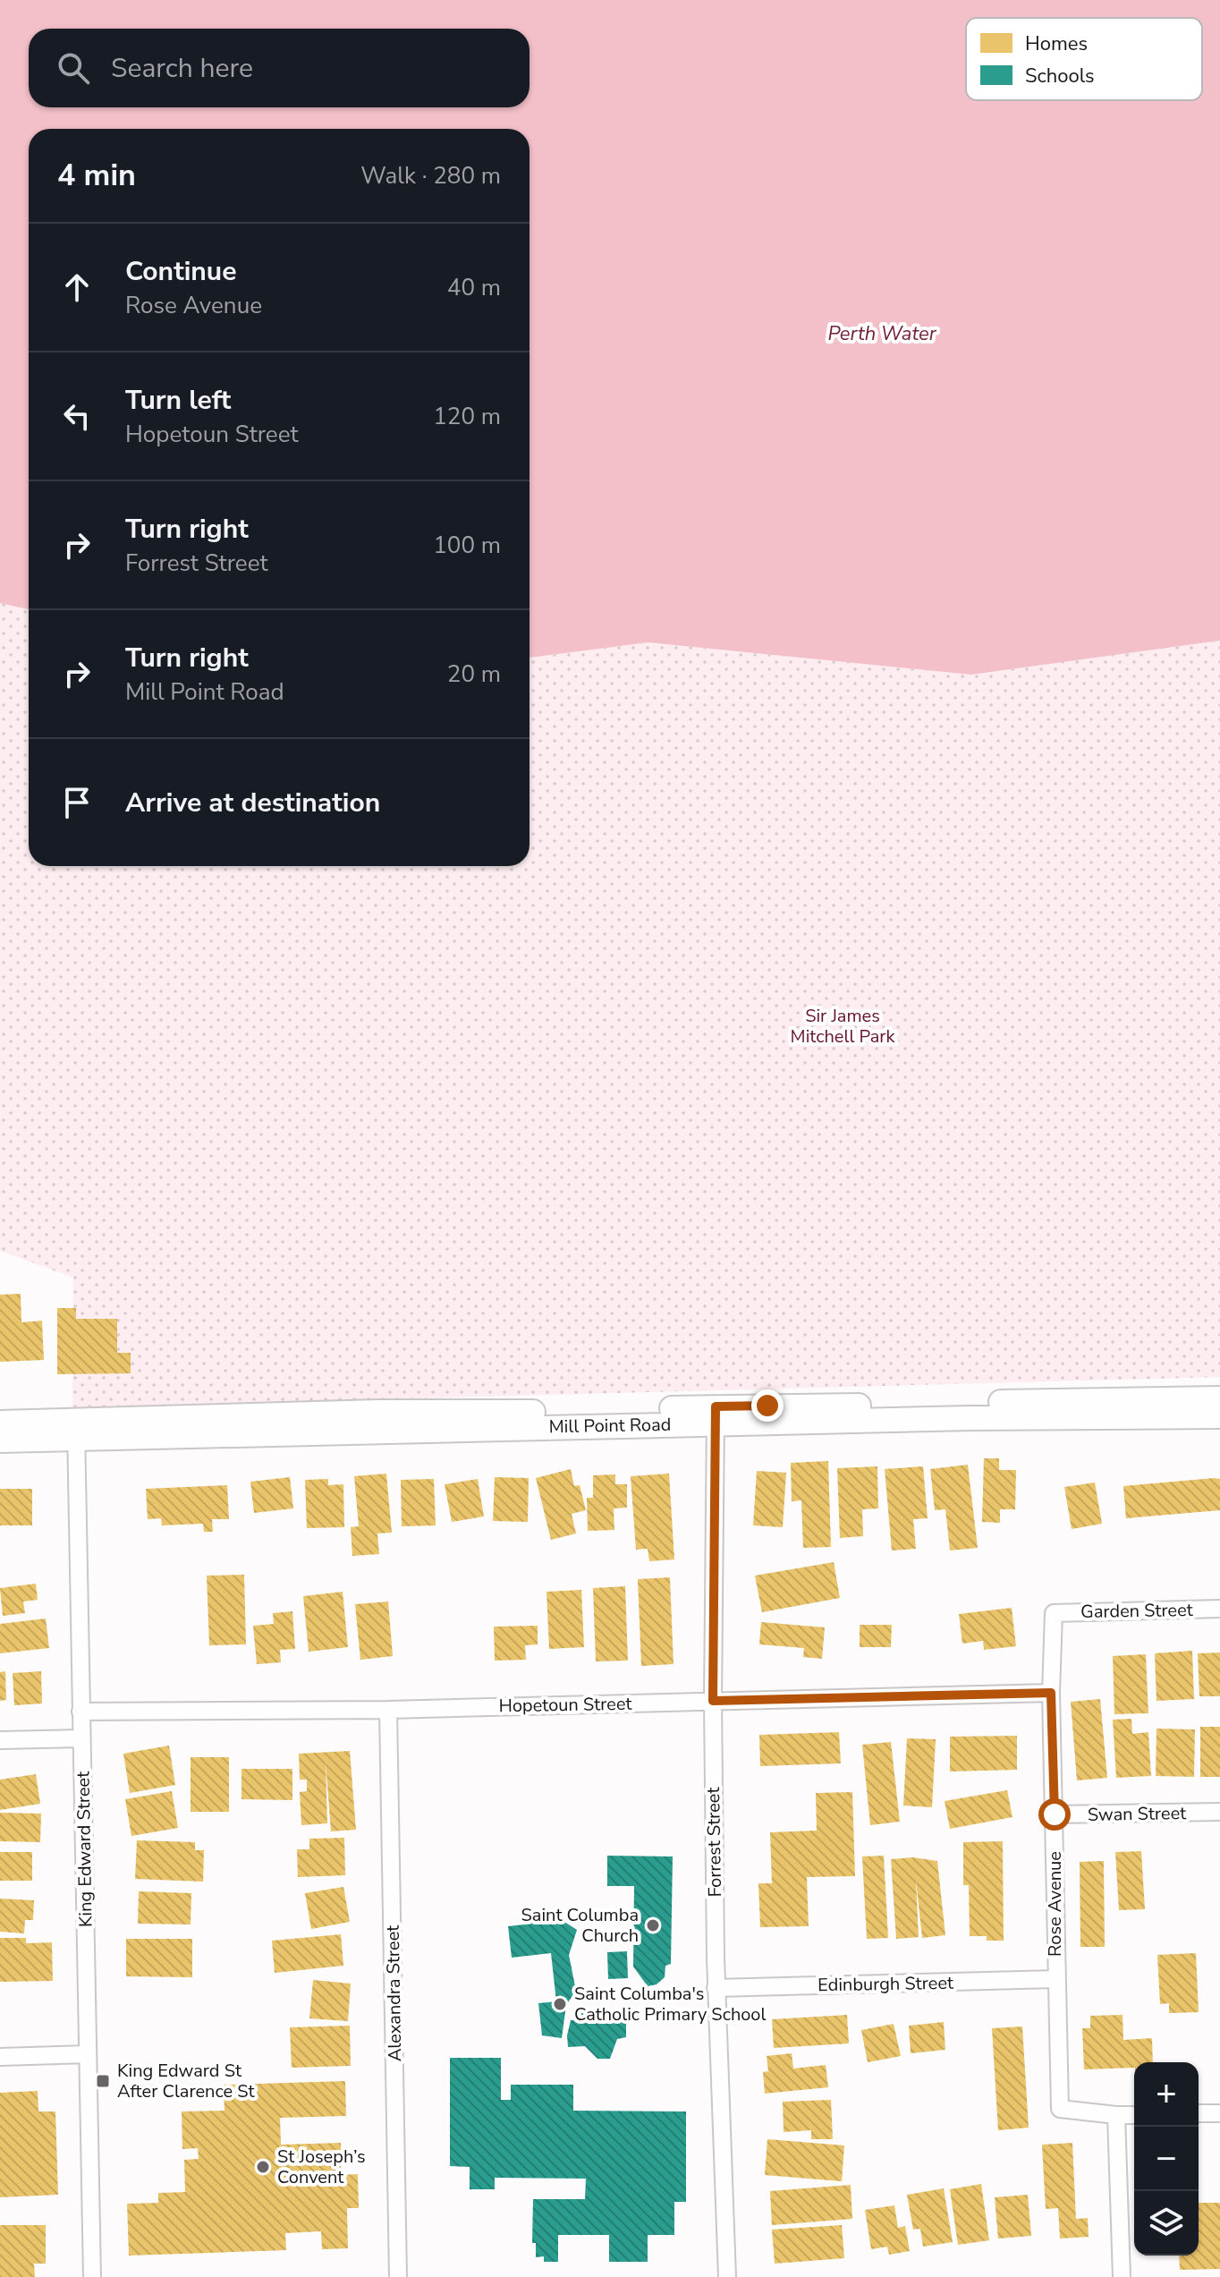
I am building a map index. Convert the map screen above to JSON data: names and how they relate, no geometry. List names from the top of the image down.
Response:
{
  "streets": {
    "main road": ["Mill Point Road"],
    "street": [
      "Garden Street",
      "Hopetoun Street",
      "Swan Street",
      "Forrest Street",
      "King Edward Street",
      "Rose Avenue",
      "Edinburgh Street",
      "Alexandra Street"
    ]
  },
  "crossings": [
    ["Mill Point Road", "Forrest Street"],
    ["Mill Point Road", "King Edward Street"],
    ["Garden Street", "Rose Avenue"],
    ["Hopetoun Street", "Forrest Street"],
    ["Hopetoun Street", "King Edward Street"],
    ["Hopetoun Street", "Rose Avenue"],
    ["Hopetoun Street", "Alexandra Street"],
    ["Swan Street", "Rose Avenue"],
    ["Forrest Street", "Edinburgh Street"],
    ["Rose Avenue", "Edinburgh Street"]
  ],
  "water": ["Perth Water"],
  "parks": ["Sir James Mitchell Park"],
  "places": {
    "other": ["Saint Columba Church", "Saint Columba's Catholic Primary School", "St Joseph’s Convent"],
    "transit": ["King Edward St After Clarence St"]
  },
  "legend": ["Homes", "Schools"],
  "page": {
    "search": "Search here",
    "heading": ["4 min", "Walk · 280 m"],
    "list": [
      ["Continue", "Rose Avenue", "40 m"],
      ["Turn left", "Hopetoun Street", "120 m"],
      ["Turn right", "Forrest Street", "100 m"],
      ["Turn right", "Mill Point Road", "20 m"],
      "Arrive at destination"
    ],
    "map_buttons": ["+", "−"]
  }
}
